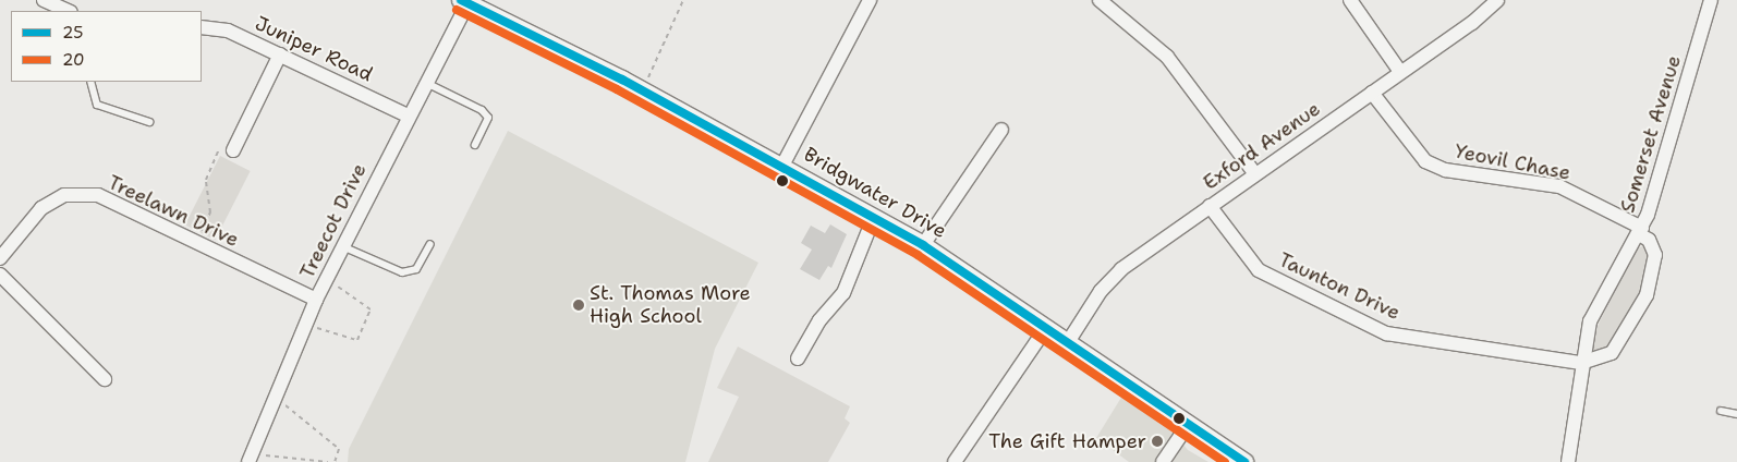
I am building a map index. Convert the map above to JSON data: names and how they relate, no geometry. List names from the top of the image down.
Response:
{
  "streets": {
    "street": [
      "Juniper Road",
      "Somerset Avenue",
      "Exford Avenue",
      "Yeovil Chase",
      "Bridgwater Drive",
      "Treelawn Drive",
      "Treecot Drive",
      "Taunton Drive"
    ]
  },
  "crossings": [
    ["Juniper Road", "Treecot Drive"],
    ["Somerset Avenue", "Yeovil Chase"],
    ["Somerset Avenue", "Taunton Drive"],
    ["Exford Avenue", "Yeovil Chase"],
    ["Exford Avenue", "Bridgwater Drive"],
    ["Exford Avenue", "Taunton Drive"],
    ["Bridgwater Drive", "Treecot Drive"],
    ["Treelawn Drive", "Treecot Drive"]
  ],
  "places": ["St. Thomas More High School", "The Gift Hamper"],
  "lines": ["transit line 25", "transit line 20"],
  "legend": ["25", "20"]
}
